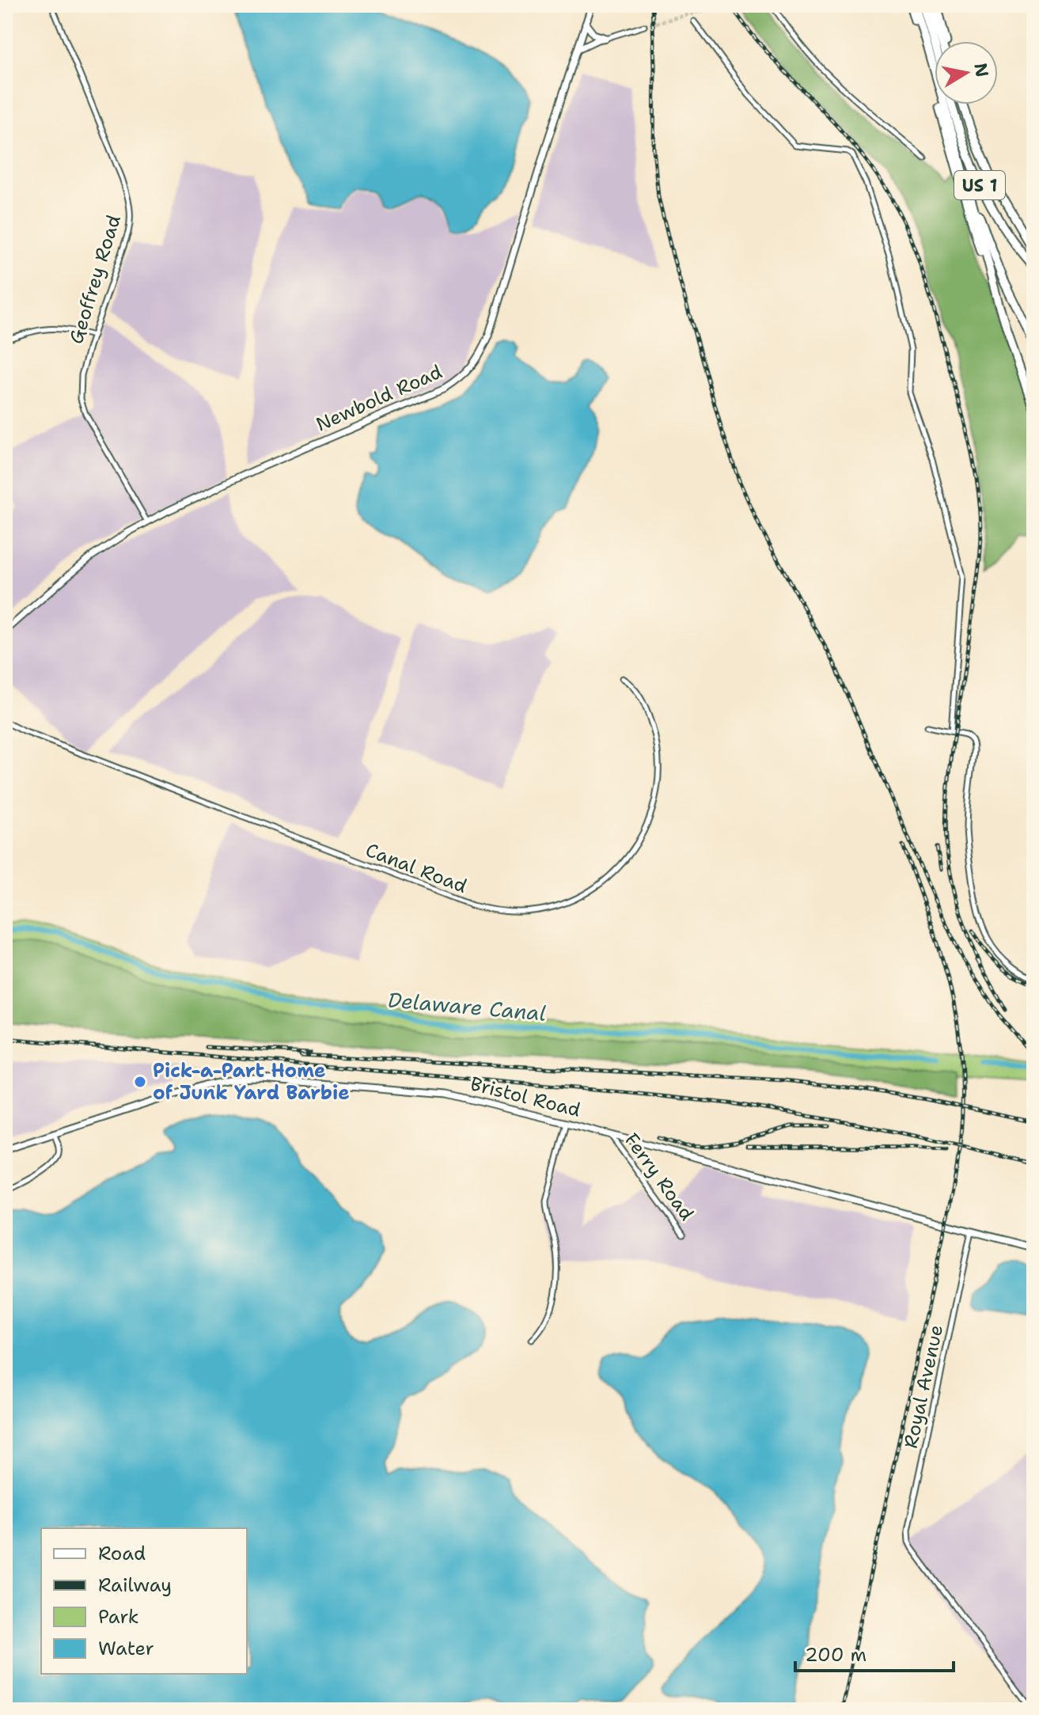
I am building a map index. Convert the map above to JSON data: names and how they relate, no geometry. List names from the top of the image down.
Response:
{
  "streets": {
    "highway": ["US 1"],
    "main road": ["Newbold Road", "Bristol Road"],
    "street": [
      "Geoffrey Road",
      "Canal Road",
      "Ferry Road",
      "Royal Avenue"
    ]
  },
  "crossings": [
    ["Geoffrey Road", "Newbold Road"],
    ["Bristol Road", "Ferry Road"],
    ["Bristol Road", "Royal Avenue"]
  ],
  "water": ["Delaware Canal"],
  "places": ["Pick-a-Part Home of Junk Yard Barbie"],
  "legend": [
    "Road",
    "Railway",
    "Park",
    "Water"
  ],
  "scale_bar": "200 m",
  "north": "right"
}
